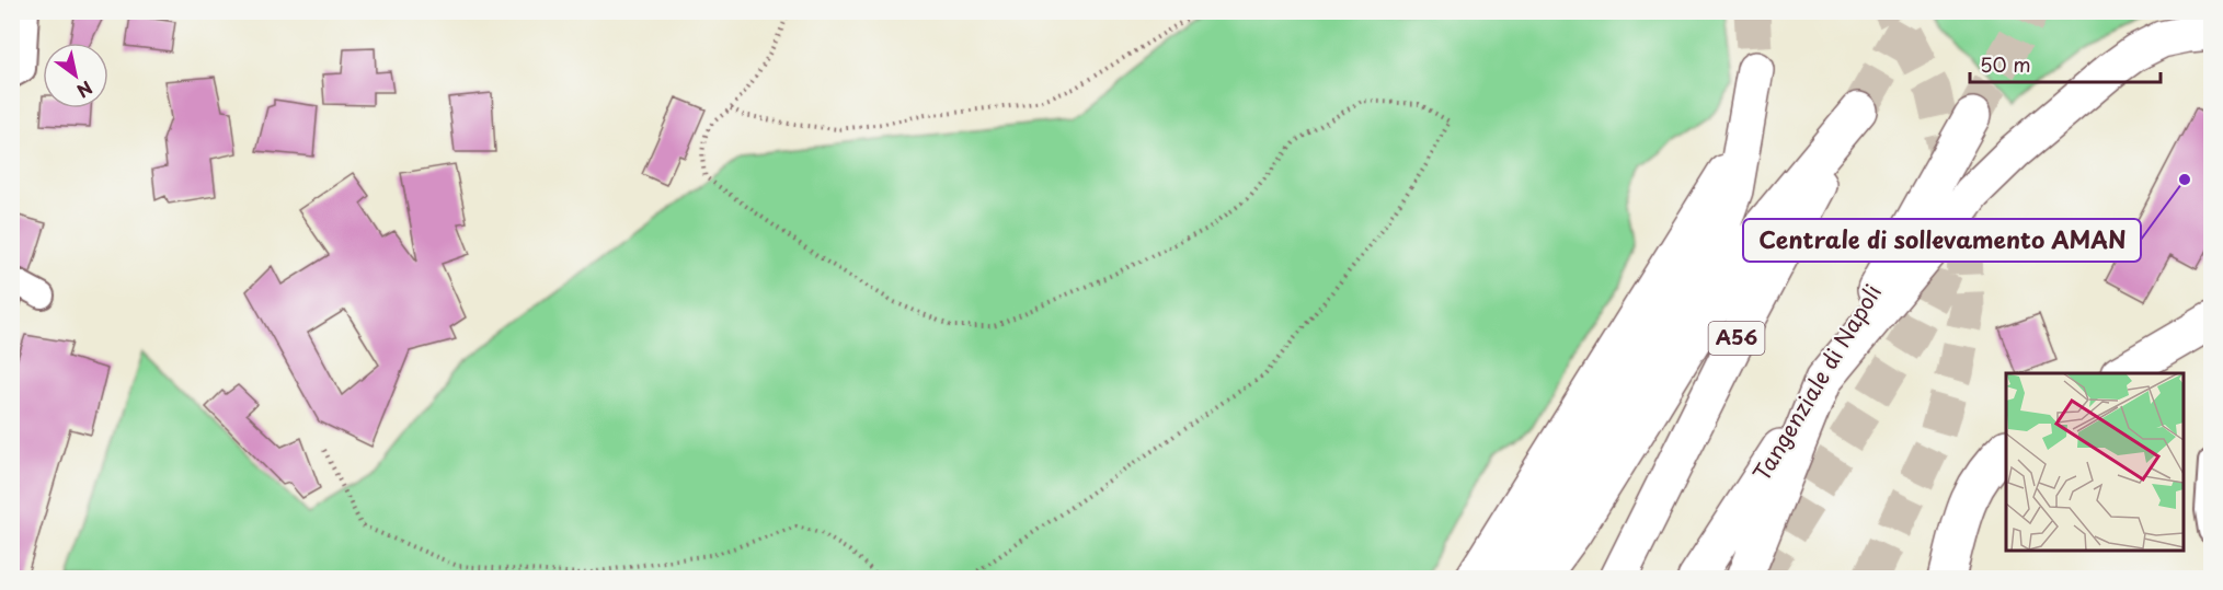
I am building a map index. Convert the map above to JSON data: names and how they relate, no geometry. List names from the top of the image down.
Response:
{
  "streets": {
    "highway": ["A56", "Tangenziale di Napoli"]
  },
  "places": ["Centrale di sollevamento AMAN"],
  "scale_bar": "50 m",
  "north": "bottom right"
}
